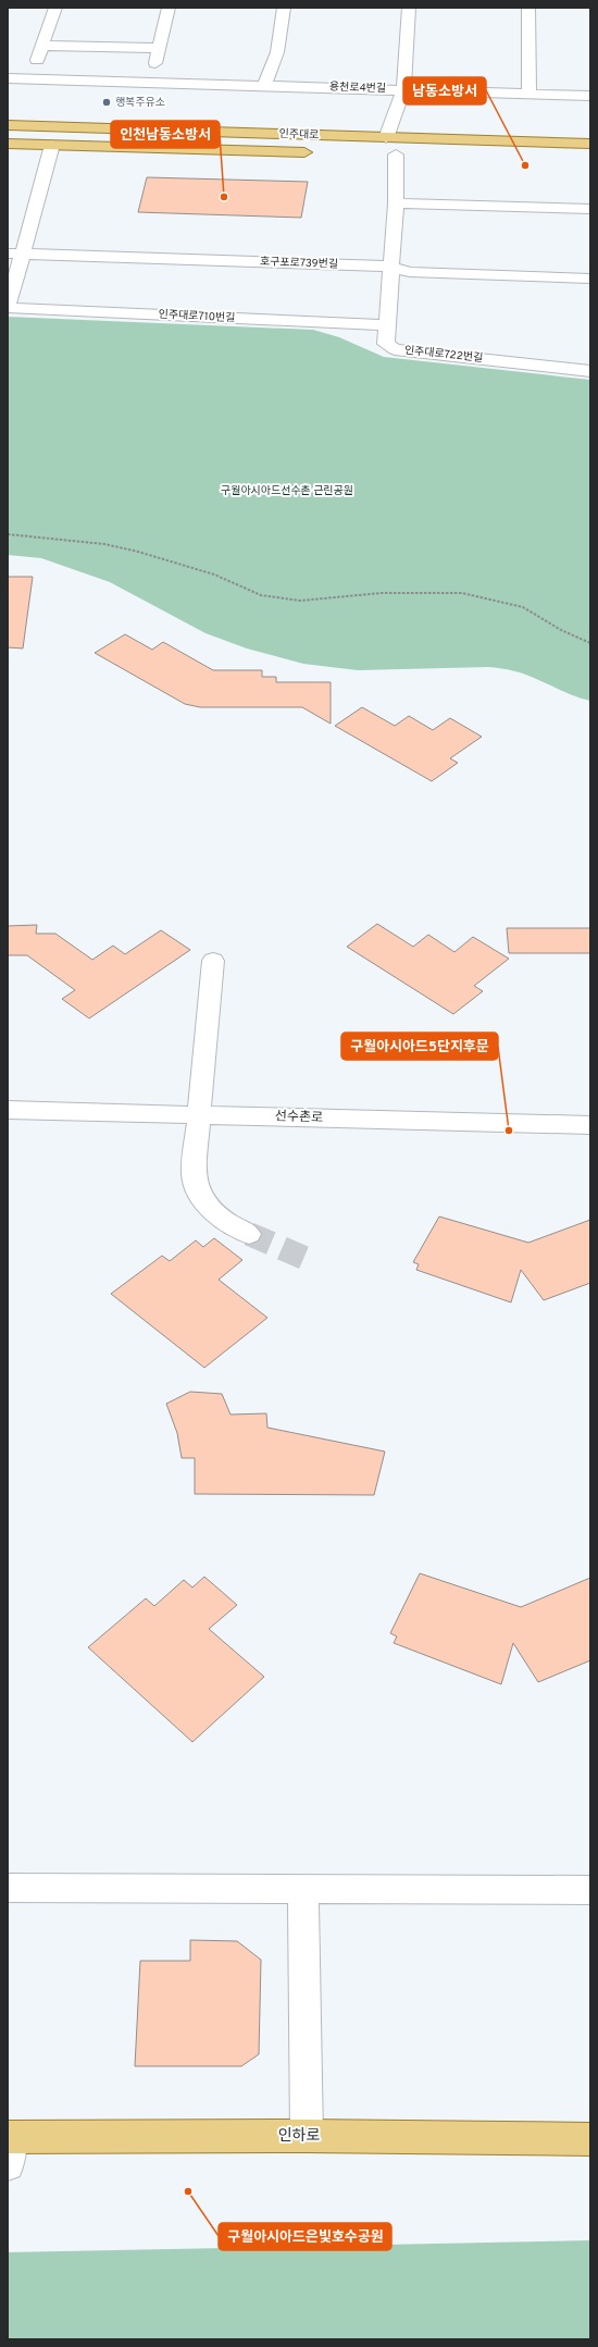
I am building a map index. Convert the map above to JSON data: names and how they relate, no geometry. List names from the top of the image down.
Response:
{
  "streets": {
    "main road": ["인주대로", "인하로"],
    "street": [
      "용천로4번길",
      "호구포로739번길",
      "인주대로710번길",
      "인주대로722번길",
      "선수촌로"
    ]
  },
  "crossings": [
    ["인주대로", "인주대로710번길"],
    ["호구포로739번길", "인주대로710번길"],
    ["호구포로739번길", "인주대로722번길"],
    ["인주대로710번길", "인주대로722번길"]
  ],
  "parks": ["구월아시아드선수촌 근린공원"],
  "places": [
    "행복주유소",
    "남동소방서",
    "인천남동소방서",
    "구월아시아드5단지후문",
    "구월아시아드은빛호수공원"
  ]
}
